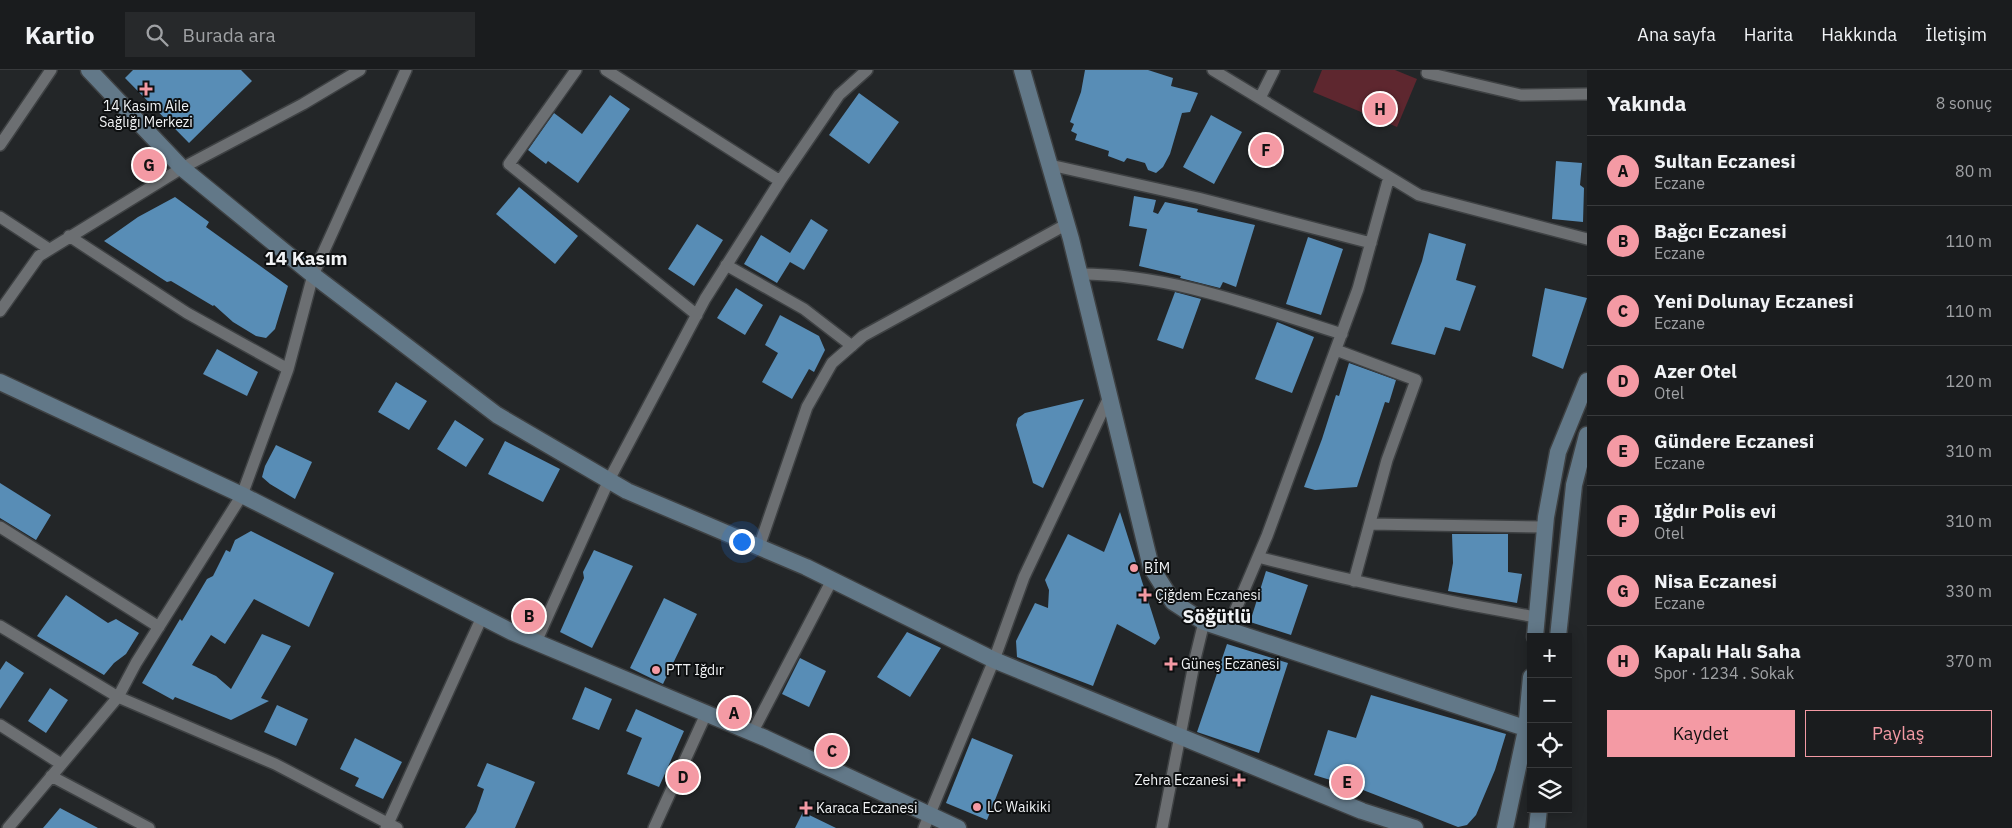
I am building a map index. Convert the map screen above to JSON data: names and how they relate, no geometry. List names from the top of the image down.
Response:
{
  "districts": ["14 Kasım", "Söğütlü"],
  "places": {
    "health": [
      "14 Kasım Aile Sağlığı Merkezi",
      "Çiğdem Eczanesi",
      "Güneş Eczanesi",
      "Zehra Eczanesi",
      "Karaca Eczanesi"
    ],
    "other": ["BİM", "PTT Iğdır", "LC Waikiki"]
  },
  "page": {
    "header": "Kartio",
    "search": "Burada ara",
    "nav": [
      "Ana sayfa",
      "Harita",
      "Hakkında",
      "İletişim"
    ],
    "heading": ["Yakında", "8 sonuç"],
    "pins": [
      "H",
      "F",
      "G",
      "B",
      "A",
      "C",
      "D",
      "E"
    ],
    "list": [
      {
        "mark": "A",
        "name": "Sultan Eczanesi",
        "note": "Eczane",
        "value": "80 m"
      },
      {
        "mark": "B",
        "name": "Bağcı Eczanesi",
        "note": "Eczane",
        "value": "110 m"
      },
      {
        "mark": "C",
        "name": "Yeni Dolunay Eczanesi",
        "note": "Eczane",
        "value": "110 m"
      },
      {
        "mark": "D",
        "name": "Azer Otel",
        "note": "Otel",
        "value": "120 m"
      },
      {
        "mark": "E",
        "name": "Gündere Eczanesi",
        "note": "Eczane",
        "value": "310 m"
      },
      {
        "mark": "F",
        "name": "Iğdır Polis evi",
        "note": "Otel",
        "value": "310 m"
      },
      {
        "mark": "G",
        "name": "Nisa Eczanesi",
        "note": "Eczane",
        "value": "330 m"
      },
      {
        "mark": "H",
        "name": "Kapalı Halı Saha",
        "note": "Spor · 1234 . Sokak",
        "value": "370 m"
      }
    ],
    "map_buttons": ["+", "−"],
    "buttons": ["Kaydet", "Paylaş"]
  }
}
